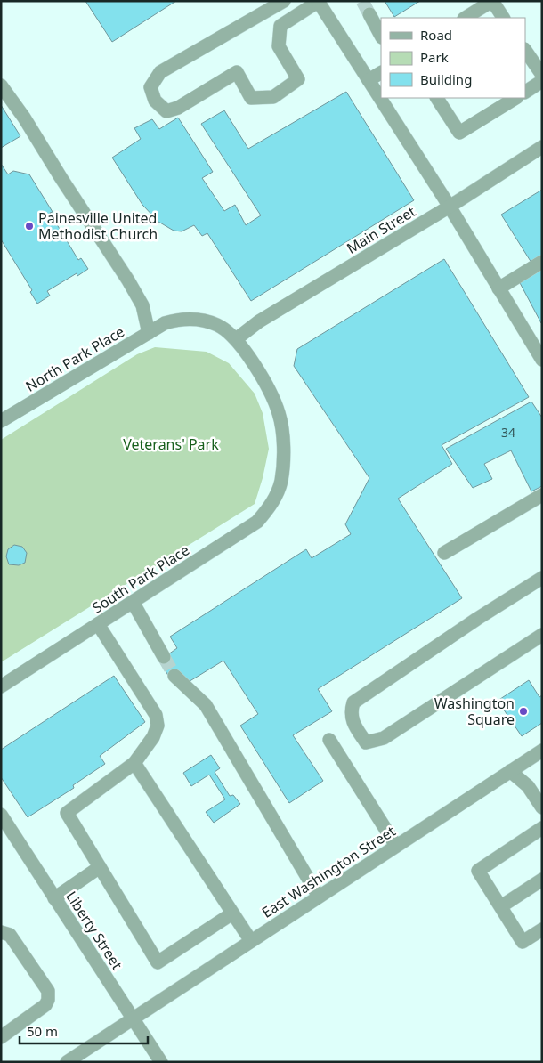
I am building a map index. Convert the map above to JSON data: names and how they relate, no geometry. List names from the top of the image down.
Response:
{
  "streets": {
    "street": [
      "Main Street",
      "North Park Place",
      "South Park Place",
      "East Washington Street",
      "Liberty Street"
    ]
  },
  "crossings": [
    ["Main Street", "North Park Place"],
    ["Main Street", "South Park Place"],
    ["North Park Place", "South Park Place"],
    ["East Washington Street", "Liberty Street"]
  ],
  "parks": ["Veterans' Park"],
  "places": ["Painesville United Methodist Church", "Washington Square"],
  "house_numbers": ["34"],
  "legend": ["Road", "Park", "Building"],
  "scale_bar": "50 m"
}
